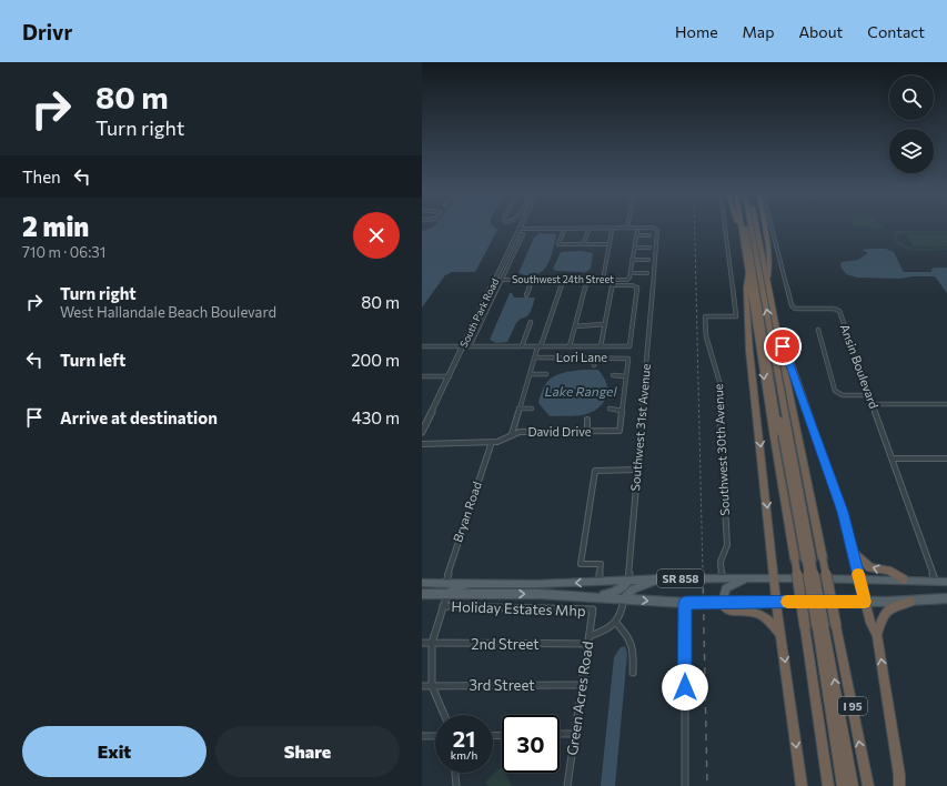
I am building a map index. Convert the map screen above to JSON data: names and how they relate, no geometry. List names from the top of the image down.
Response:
{
  "streets": {
    "highway": ["I 95"],
    "main road": ["SR 858"],
    "street": [
      "Southwest 24th Street",
      "South Park Road",
      "Lori Lane",
      "Ansin Boulevard",
      "Southwest 31st Avenue",
      "David Drive",
      "Southwest 30th Avenue",
      "Bryan Road",
      "Holiday Estates Mhp",
      "2nd Street",
      "3rd Street",
      "Green Acres Road"
    ]
  },
  "crossings": [
    ["Southwest 24th Street", "South Park Road"],
    ["Ansin Boulevard", "SR 858"],
    ["Southwest 31st Avenue", "SR 858"],
    ["David Drive", "Bryan Road"],
    ["Southwest 30th Avenue", "SR 858"],
    ["Bryan Road", "SR 858"],
    ["Holiday Estates Mhp", "Green Acres Road"],
    ["2nd Street", "Green Acres Road"],
    ["3rd Street", "Green Acres Road"]
  ],
  "water": ["Lake Rangel"],
  "page": {
    "header": "Drivr",
    "nav": [
      "Home",
      "Map",
      "About",
      "Contact"
    ],
    "turn": ["80 m", "Turn right"],
    "then": "Then",
    "heading": ["2 min", "710 m · 06:31"],
    "list": [
      {
        "name": "Turn right",
        "note": "West Hallandale Beach Boulevard",
        "value": "80 m"
      },
      {
        "name": "Turn left",
        "value": "200 m"
      },
      {
        "name": "Arrive at destination",
        "value": "430 m"
      }
    ],
    "speed": "21 km/h",
    "limit": "30",
    "buttons": ["Exit", "Share"]
  }
}
